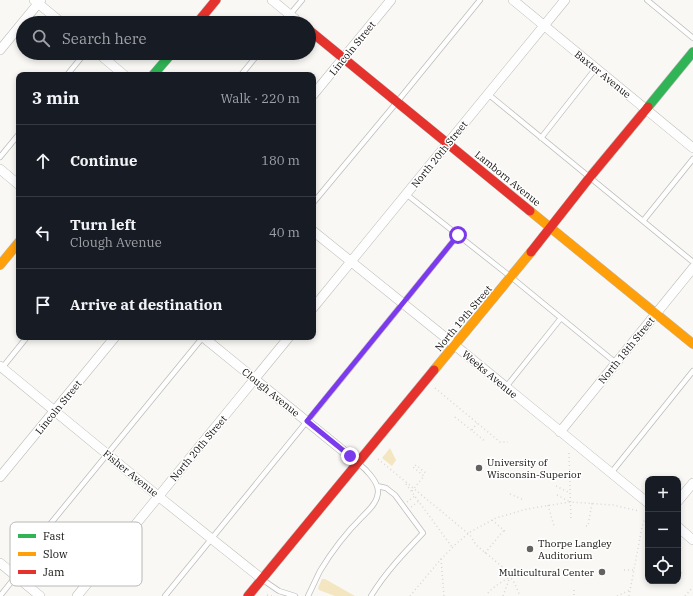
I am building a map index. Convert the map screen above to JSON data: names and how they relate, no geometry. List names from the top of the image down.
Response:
{
  "streets": {
    "street": [
      "Lincoln Street",
      "Baxter Avenue",
      "North 20th Street",
      "Lamborn Avenue",
      "North 19th Street",
      "North 18th Street",
      "Weeks Avenue",
      "Clough Avenue",
      "Fisher Avenue"
    ]
  },
  "crossings": [
    ["Lincoln Street", "Lamborn Avenue"],
    ["Lincoln Street", "Fisher Avenue"],
    ["Baxter Avenue", "North 20th Street"],
    ["Baxter Avenue", "North 19th Street"],
    ["North 20th Street", "Lamborn Avenue"],
    ["North 20th Street", "Weeks Avenue"],
    ["North 20th Street", "Clough Avenue"],
    ["North 20th Street", "Fisher Avenue"],
    ["Lamborn Avenue", "North 19th Street"],
    ["Lamborn Avenue", "North 18th Street"],
    ["North 19th Street", "Weeks Avenue"],
    ["North 19th Street", "Clough Avenue"],
    ["North 19th Street", "Fisher Avenue"],
    ["North 18th Street", "Weeks Avenue"]
  ],
  "places": ["University of Wisconsin-Superior", "Thorpe Langley Auditorium", "Multicultural Center"],
  "legend": ["Fast", "Slow", "Jam"],
  "page": {
    "search": "Search here",
    "heading": ["3 min", "Walk · 220 m"],
    "list": [
      ["Continue", "180 m"],
      ["Turn left", "Clough Avenue", "40 m"],
      "Arrive at destination"
    ],
    "map_buttons": ["+", "−"]
  }
}
